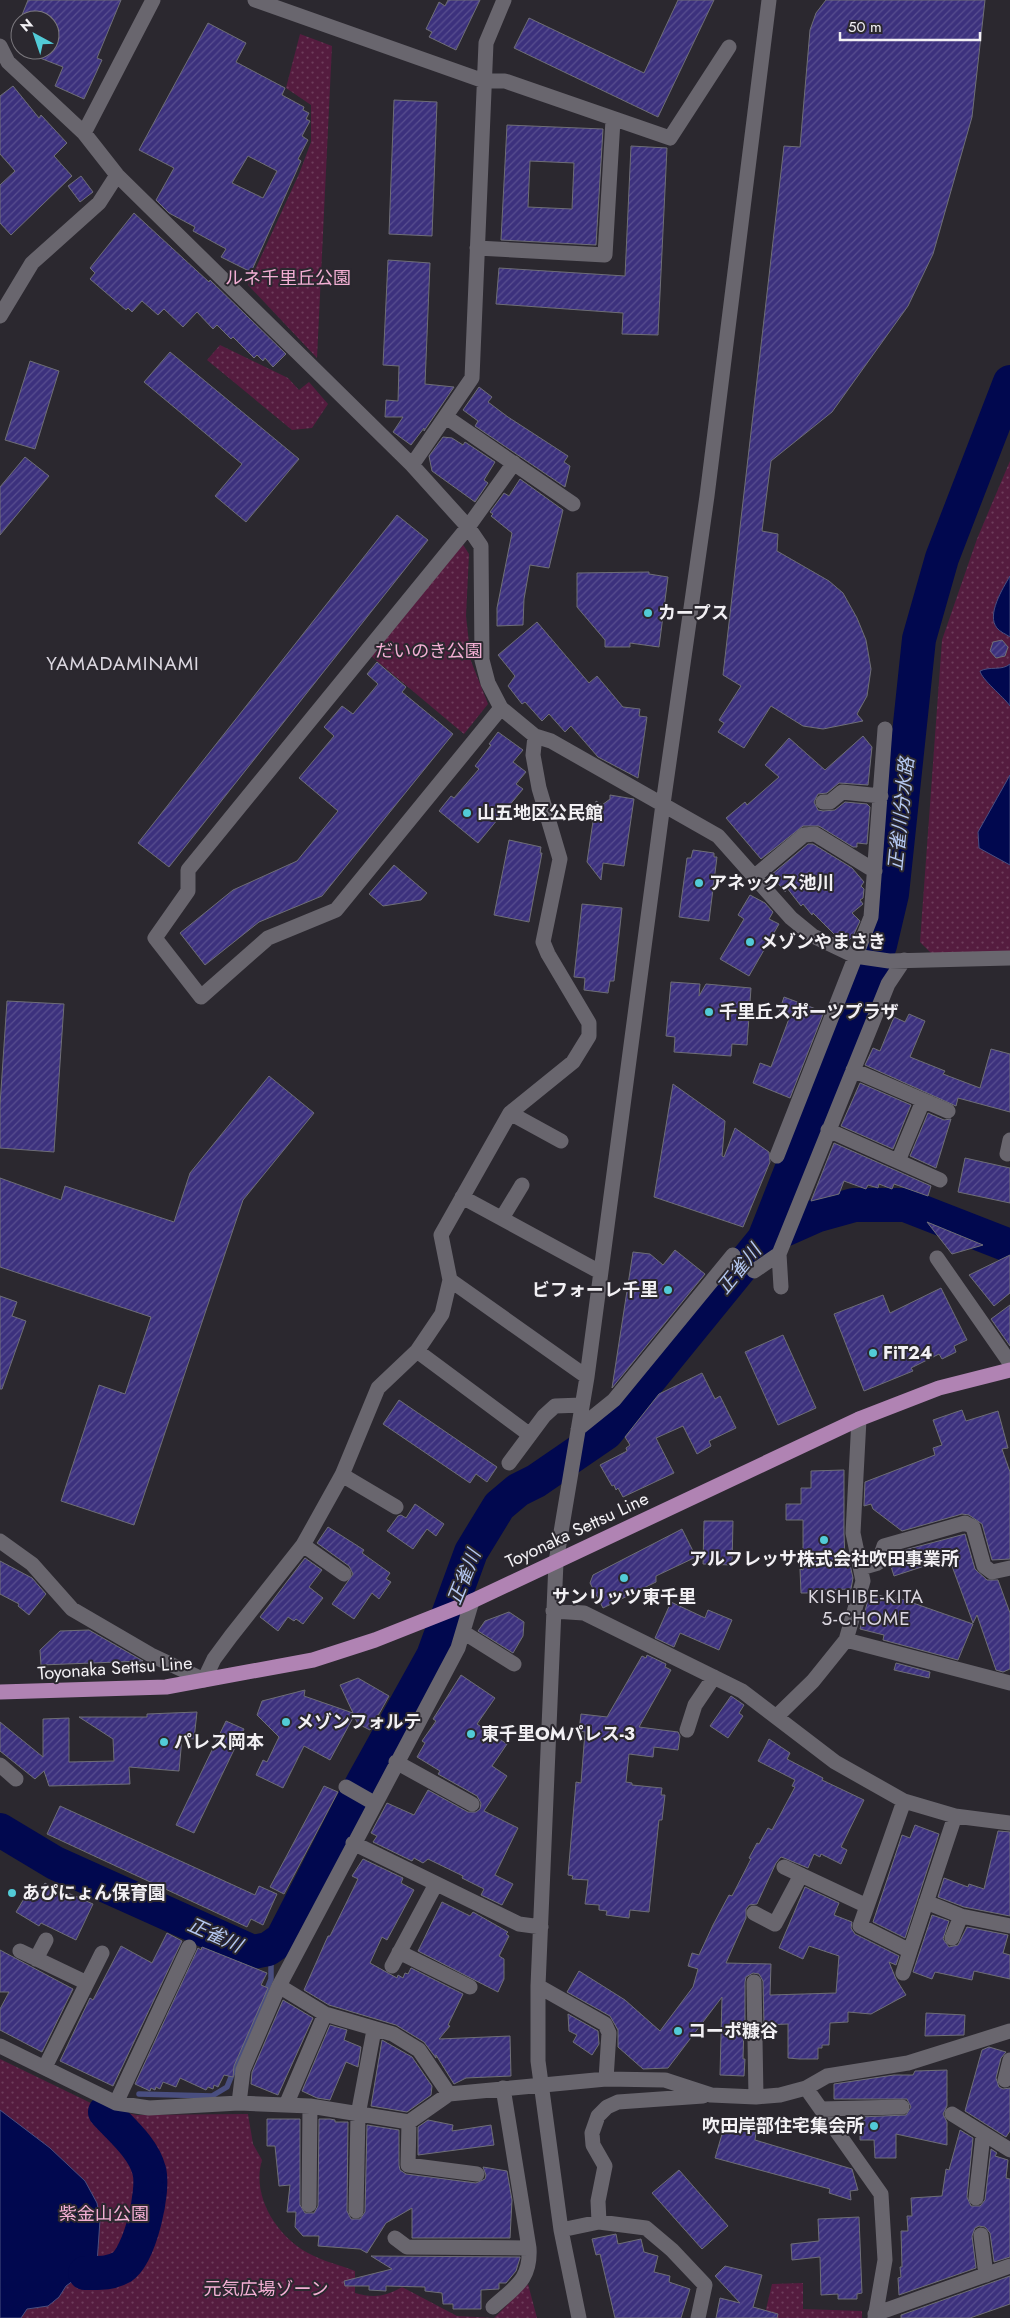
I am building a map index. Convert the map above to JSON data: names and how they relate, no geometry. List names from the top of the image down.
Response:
{
  "streets": {
    "main road": ["Toyonaka Settsu Line"]
  },
  "districts": ["YAMADAMINAMI", "KISHIBE-KITA 5-CHOME"],
  "water": ["正雀川分水路", "正雀川"],
  "parks": [
    "ルネ千里丘公園",
    "だいのき公園",
    "紫金山公園",
    "元気広場ゾーン"
  ],
  "places": [
    "カープス",
    "山五地区公民館",
    "アネックス池川",
    "メゾンやまさき",
    "千里丘スポーツプラザ",
    "ビフォーレ千里",
    "FiT24",
    "アルフレッサ株式会社吹田事業所",
    "サンリッツ東千里",
    "メゾンフォルテ",
    "東千里OMパレス-3",
    "パレス岡本",
    "あぴにょん保育園",
    "コーポ糠谷",
    "吹田岸部住宅集会所"
  ],
  "scale_bar": "50 m",
  "north": "top left"
}
